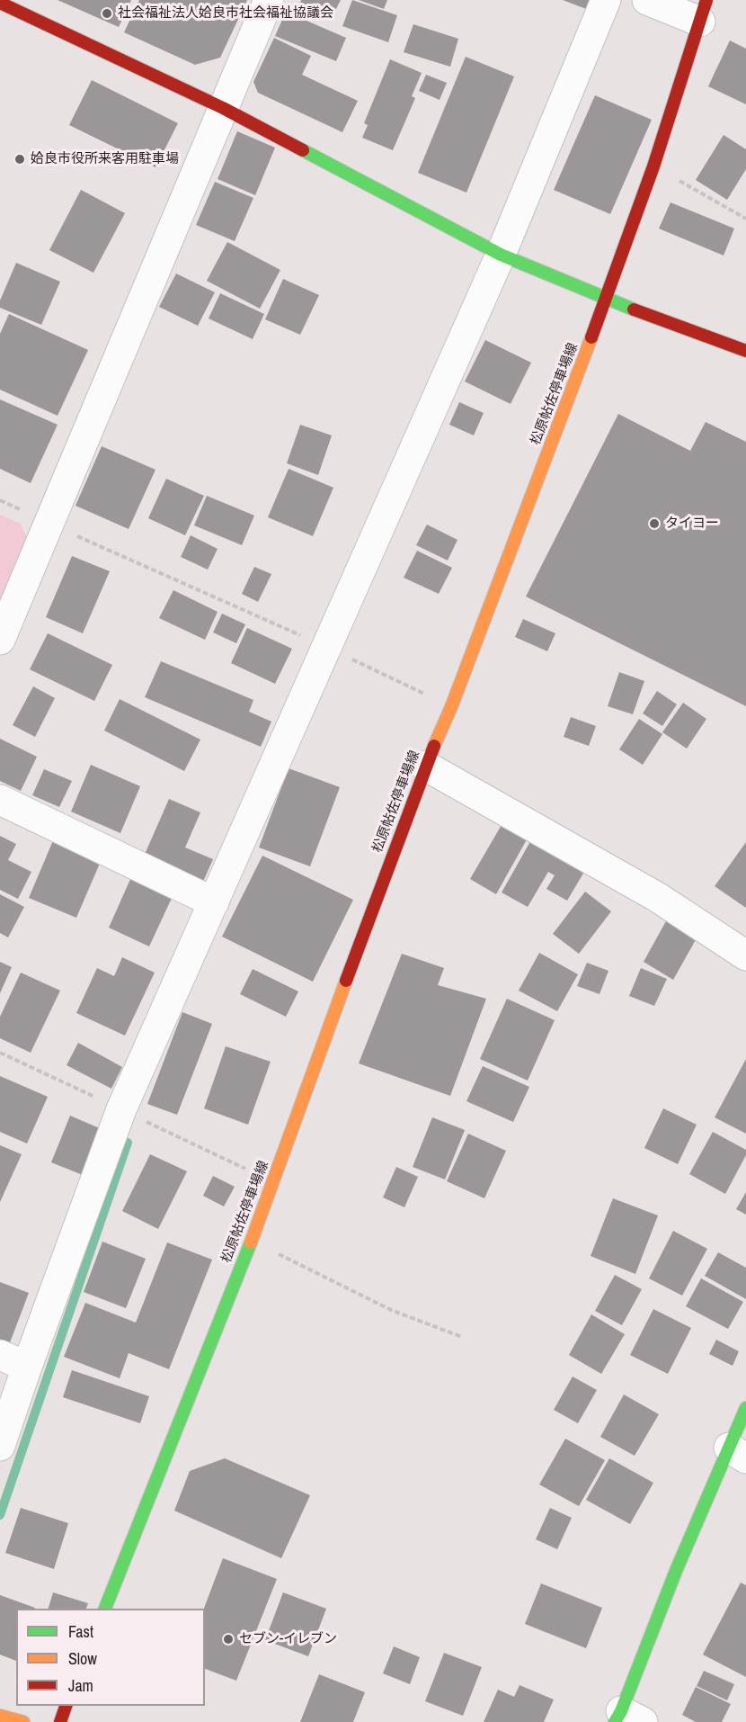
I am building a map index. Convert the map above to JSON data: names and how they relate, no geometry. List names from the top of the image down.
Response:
{
  "streets": {
    "main road": ["松原帖佐停車場線"]
  },
  "places": [
    "社会福祉法人姶良市社会福祉協議会",
    "姶良市役所来客用駐車場",
    "タイヨー",
    "セブン-イレブン"
  ],
  "legend": ["Fast", "Slow", "Jam"]
}
